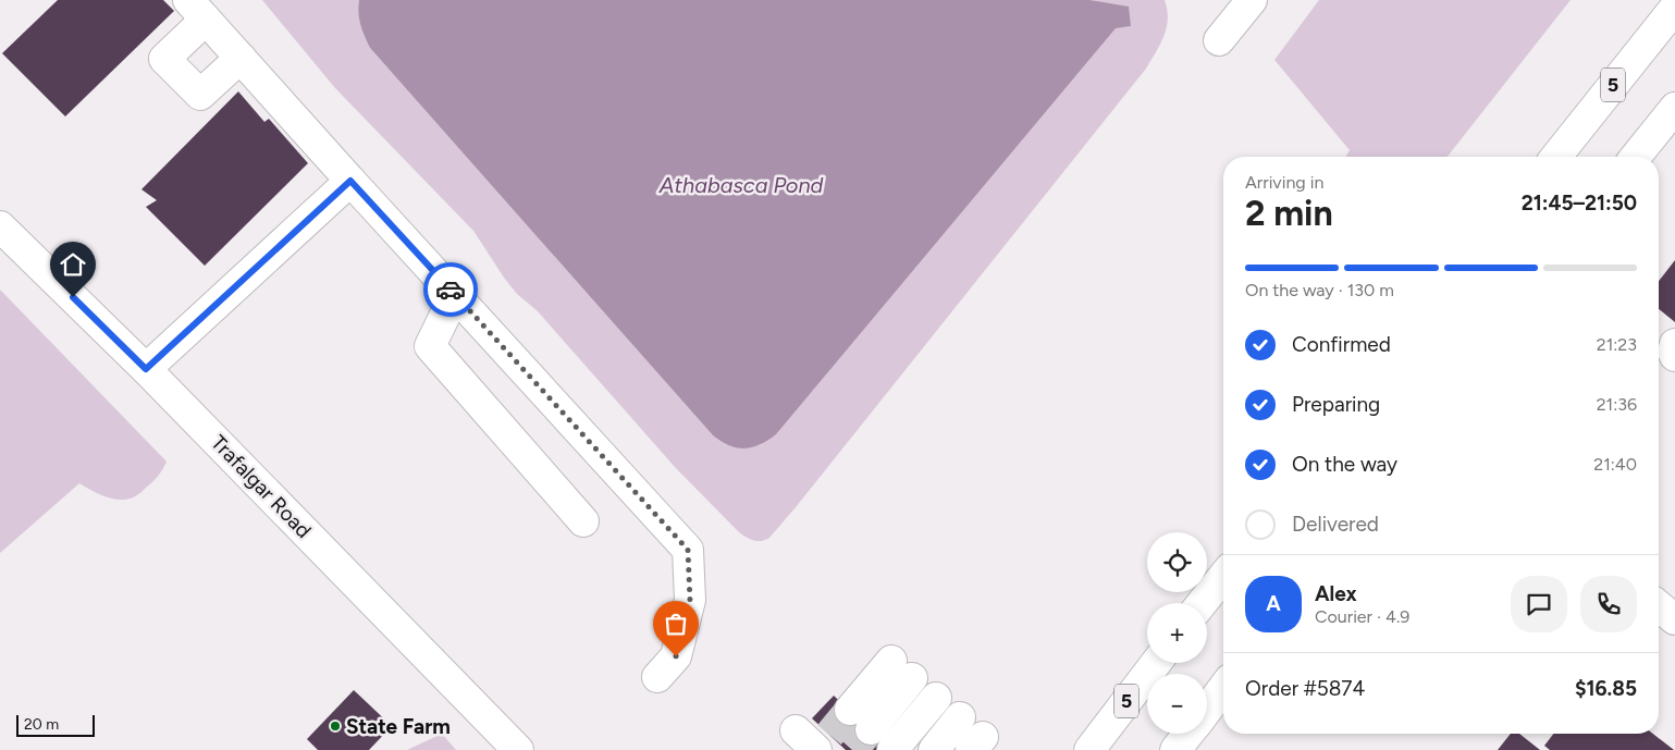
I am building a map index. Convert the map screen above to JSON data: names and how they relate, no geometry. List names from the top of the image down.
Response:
{
  "streets": {
    "main road": ["5", "Trafalgar Road"]
  },
  "water": ["Athabasca Pond"],
  "places": ["State Farm"],
  "scale_bar": "20 m",
  "page": {
    "heading": ["2 min", "Arriving in", "21:45–21:50"],
    "panel": [
      "Alex",
      "Courier · 4.9",
      "Order #5874",
      "$16.85"
    ],
    "bar": "On the way · 130 m",
    "list": [
      ["Confirmed", "21:23"],
      ["Preparing", "21:36"],
      ["On the way", "21:40"],
      "Delivered"
    ],
    "map_buttons": ["+", "−"],
    "round": "A",
    "scale": "20 m"
  }
}
